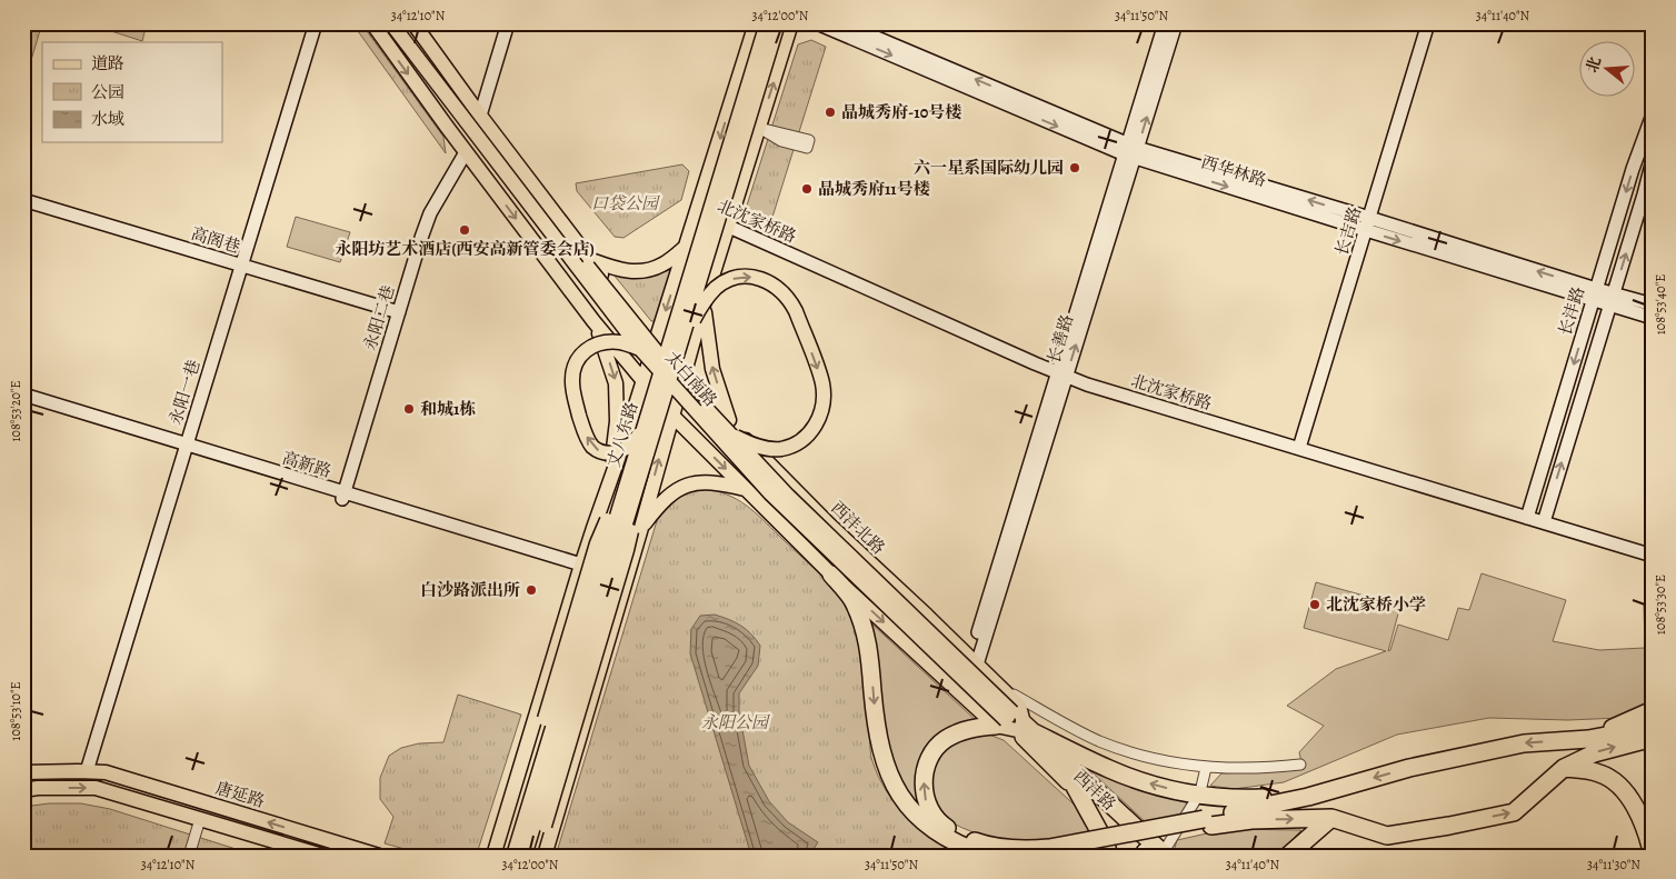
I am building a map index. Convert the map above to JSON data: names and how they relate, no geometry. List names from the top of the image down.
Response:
{
  "streets": {
    "highway": ["西沣路"],
    "main road": [
      "太白南路",
      "丈八东路",
      "西沣北路",
      "唐延路"
    ],
    "street": [
      "西华林路",
      "北沈家桥路",
      "长吉路",
      "高阁巷",
      "长沣路",
      "永阳二巷",
      "长善路",
      "永阳一巷",
      "高新路"
    ]
  },
  "crossings": [
    ["西华林路", "长吉路"],
    ["西华林路", "长沣路"],
    ["西华林路", "长善路"],
    ["北沈家桥路", "长吉路"],
    ["北沈家桥路", "长沣路"],
    ["北沈家桥路", "长善路"],
    ["高阁巷", "永阳二巷"],
    ["高阁巷", "永阳一巷"],
    ["永阳二巷", "高新路"],
    ["长善路", "西沣北路"],
    ["太白南路", "西沣北路"],
    ["太白南路", "西沣路"],
    ["永阳一巷", "高新路"],
    ["永阳一巷", "唐延路"],
    ["西沣北路", "西沣路"]
  ],
  "parks": ["口袋公园", "永阳公园"],
  "places": [
    "晶城秀府-10号楼",
    "六一星系国际幼儿园",
    "晶城秀府11号楼",
    "永阳坊艺术酒店(西安高新管委会店)",
    "和城1栋",
    "白沙路派出所",
    "北沈家桥小学"
  ],
  "legend": ["道路", "公园", "水域"],
  "north": "left",
  "coordinates": [
    "34°12'10\"N",
    "34°12'00\"N",
    "34°11'50\"N",
    "34°11'40\"N",
    "108°53'40\"E",
    "108°53'20\"E",
    "108°53'30\"E",
    "108°53'10\"E",
    "34°11'30\"N"
  ]
}
